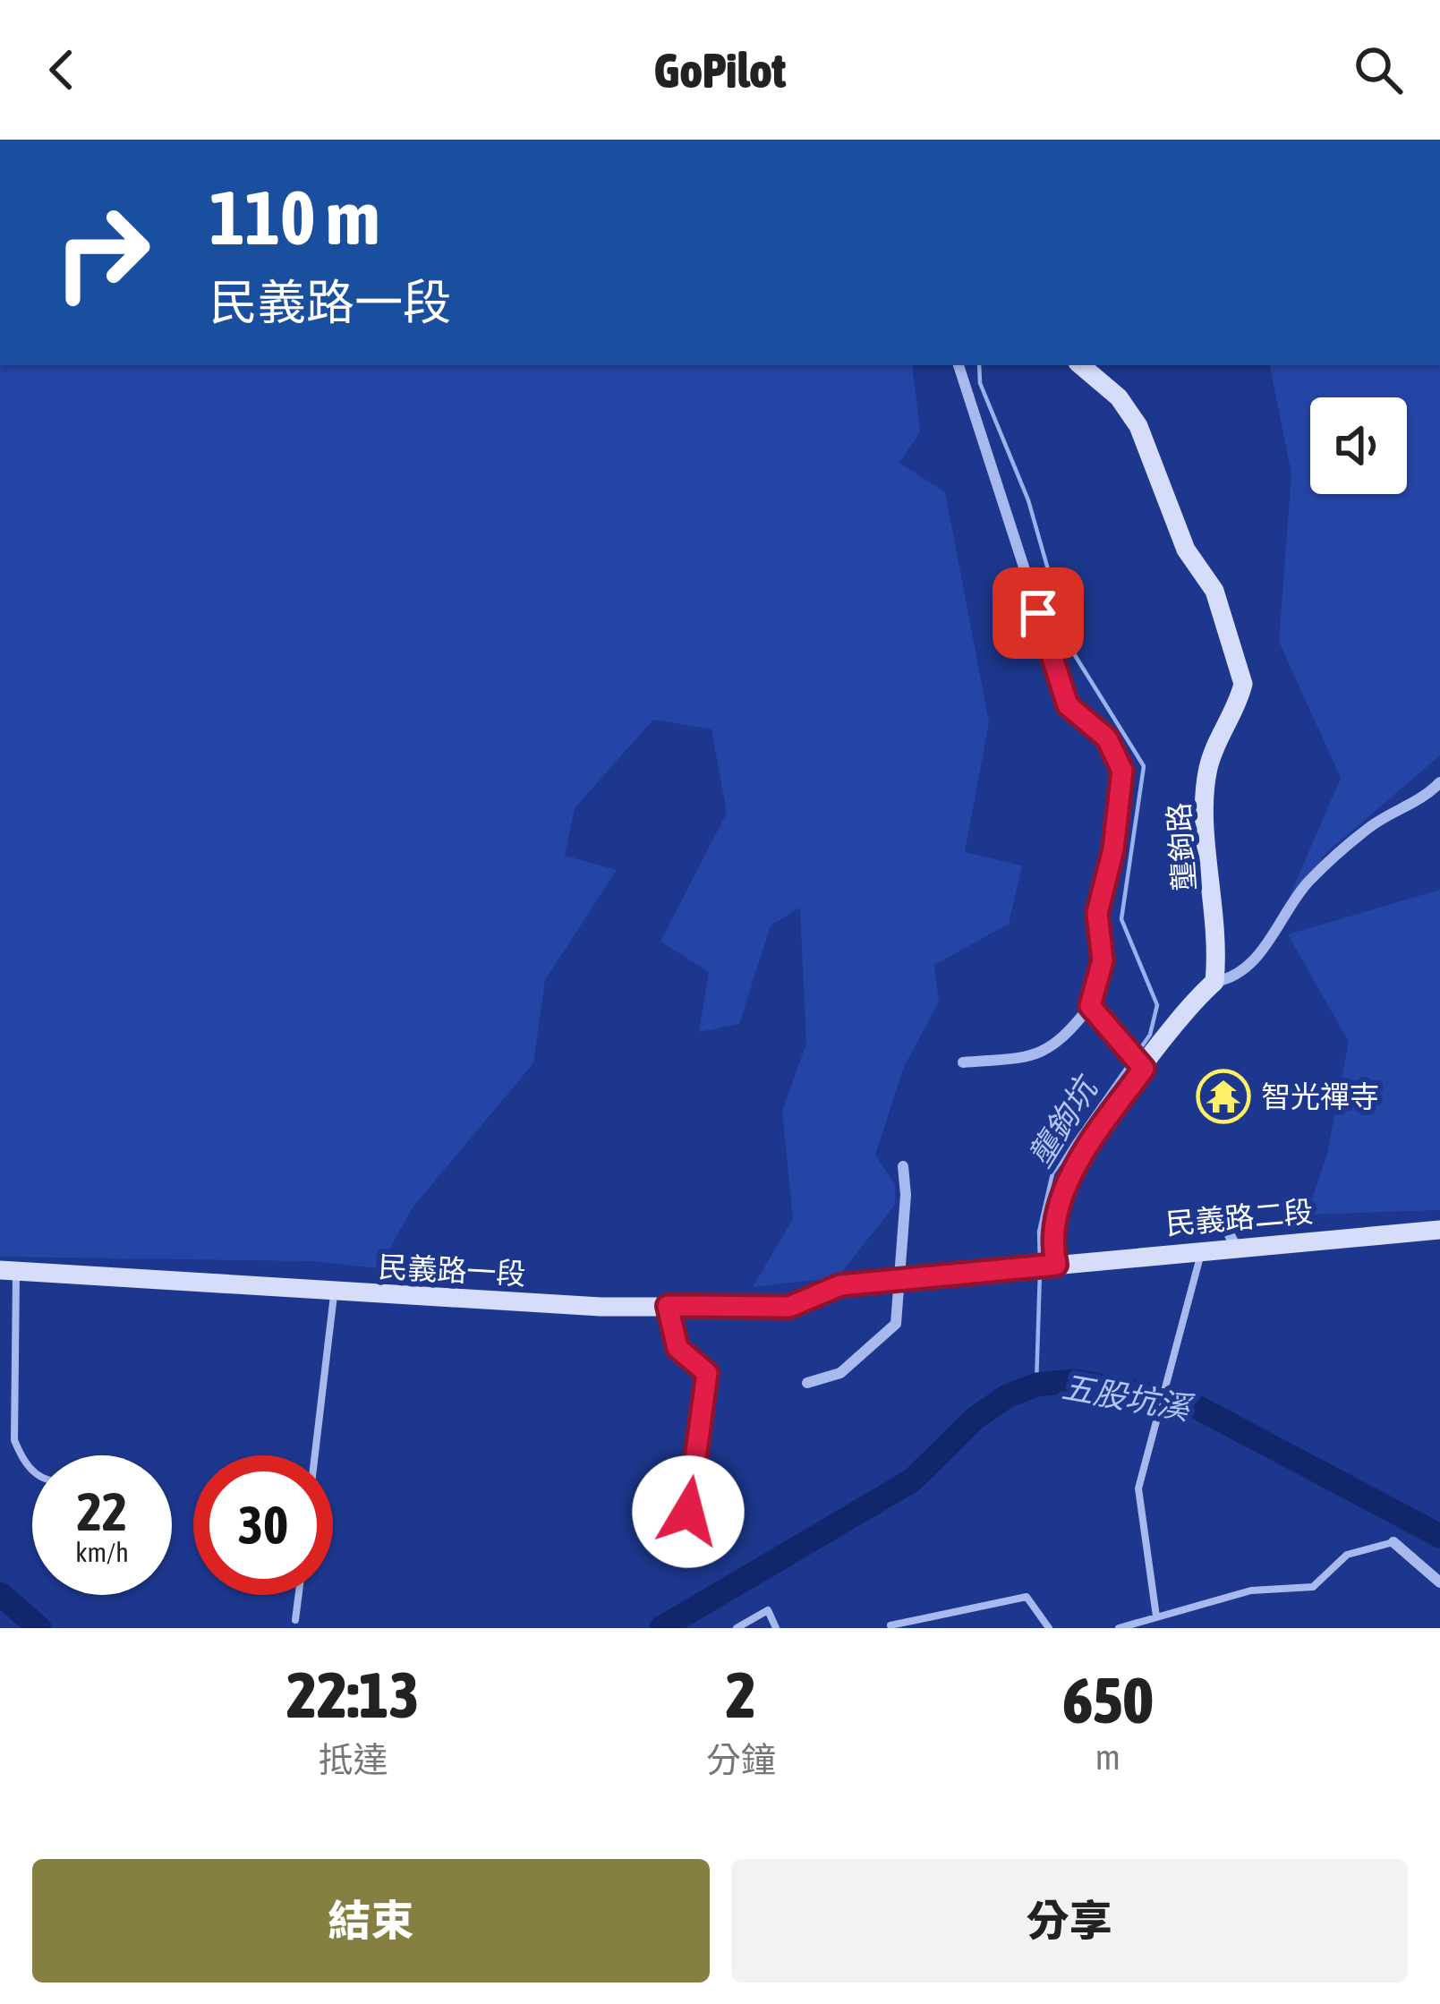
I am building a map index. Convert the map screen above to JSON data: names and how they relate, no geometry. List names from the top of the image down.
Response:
{
  "streets": {
    "main road": ["壟鉤路", "民義路二段", "民義路一段"]
  },
  "crossings": [
    ["民義路二段", "民義路一段"]
  ],
  "water": ["壟鉤坑", "五股坑溪"],
  "places": {
    "temple": ["智光禪寺"]
  },
  "page": {
    "header": "GoPilot",
    "turn": ["110 m", "民義路一段"],
    "speed": "22 km/h",
    "limit": "30",
    "eta": [
      "22:13",
      "抵達",
      "2",
      "分鐘",
      "650",
      "m"
    ],
    "buttons": ["結束", "分享"]
  }
}
